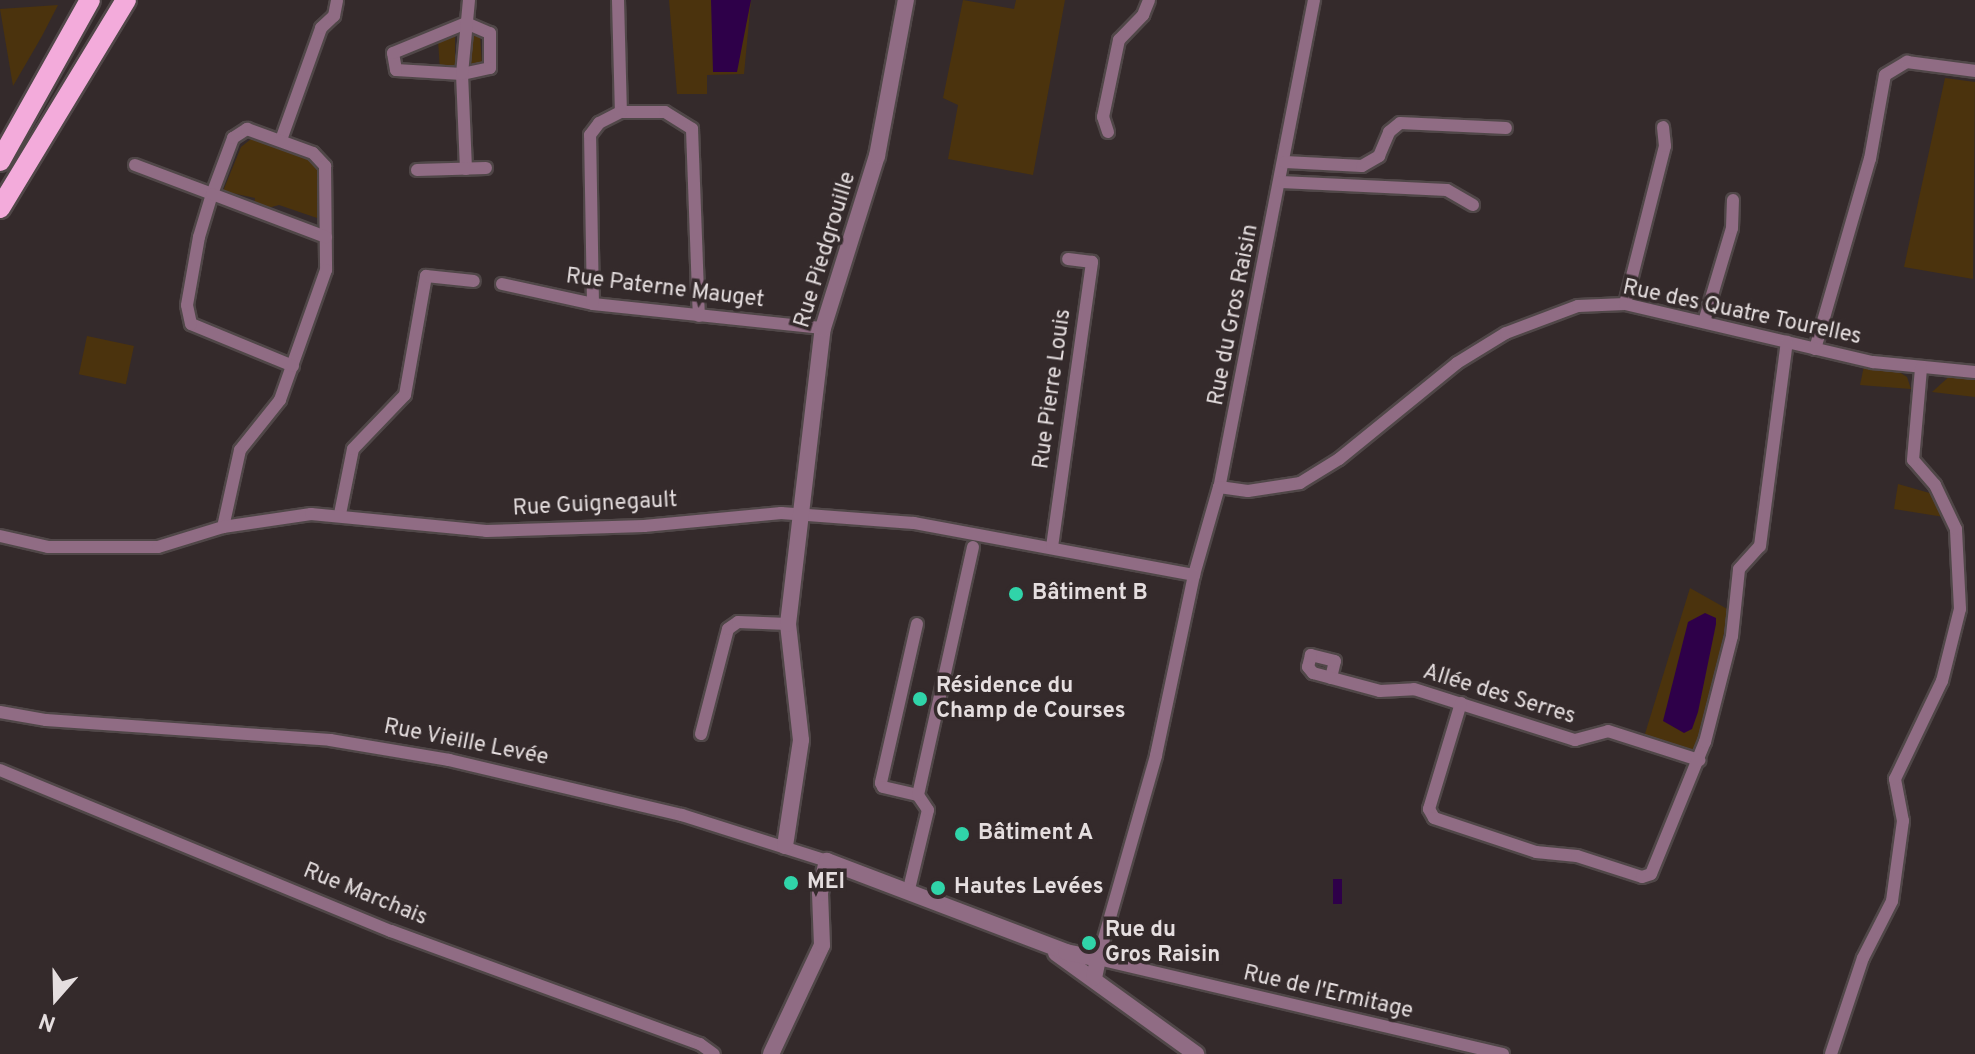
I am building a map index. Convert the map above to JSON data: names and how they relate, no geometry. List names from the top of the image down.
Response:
{
  "streets": {
    "street": [
      "Rue Piedgrouille",
      "Rue Paterne Mauget",
      "Rue des Quatre Tourelles",
      "Rue du Gros Raisin",
      "Rue Pierre Louis",
      "Rue Guignegault",
      "Allée des Serres",
      "Rue Vieille Levée",
      "Rue Marchais",
      "Rue de l'Ermitage"
    ]
  },
  "crossings": [
    ["Rue Piedgrouille", "Rue Paterne Mauget"],
    ["Rue Piedgrouille", "Rue Guignegault"],
    ["Rue Piedgrouille", "Rue Vieille Levée"],
    ["Rue des Quatre Tourelles", "Rue du Gros Raisin"],
    ["Rue du Gros Raisin", "Rue Guignegault"],
    ["Rue du Gros Raisin", "Rue Vieille Levée"],
    ["Rue du Gros Raisin", "Rue de l'Ermitage"],
    ["Rue Pierre Louis", "Rue Guignegault"],
    ["Rue Vieille Levée", "Rue de l'Ermitage"]
  ],
  "places": [
    "Bâtiment B",
    "Résidence du Champ de Courses",
    "Bâtiment A",
    "MEI",
    "Hautes Levées",
    "Rue du Gros Raisin"
  ],
  "north": "bottom"
}
